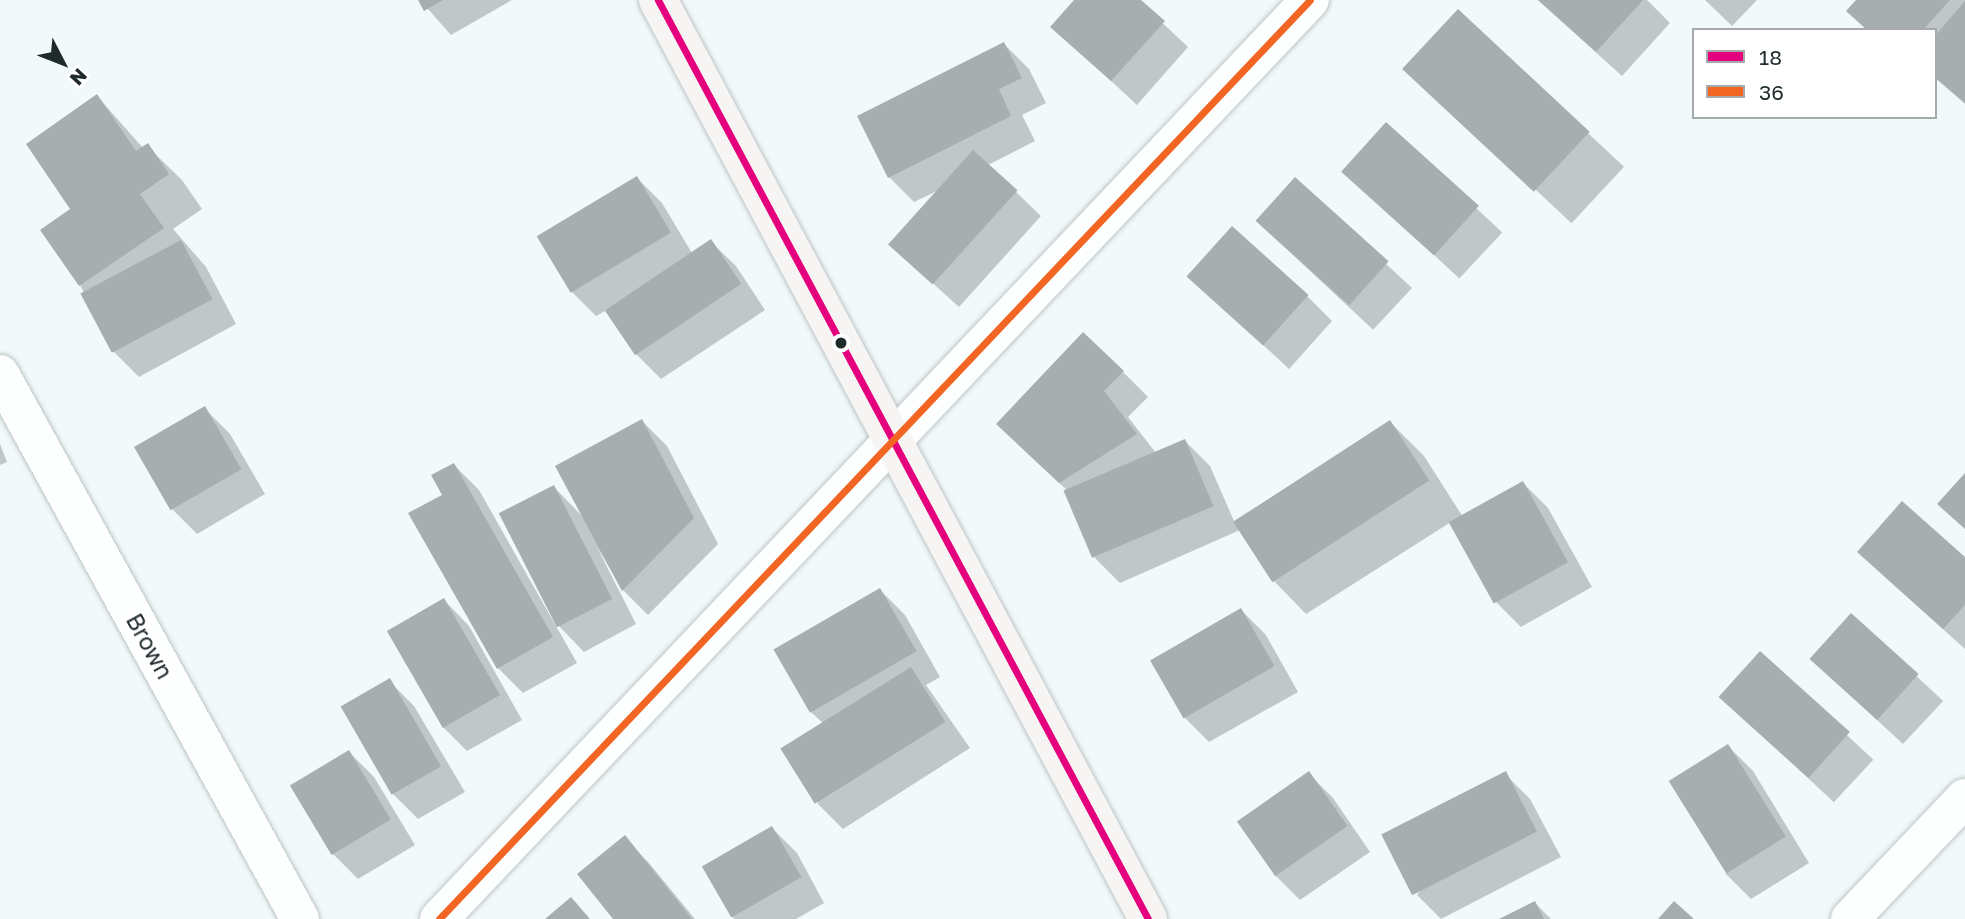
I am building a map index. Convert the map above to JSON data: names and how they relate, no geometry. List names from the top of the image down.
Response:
{
  "streets": {
    "street": ["Brown"]
  },
  "lines": ["transit line 18", "transit line 36"],
  "legend": ["18", "36"],
  "north": "bottom right"
}
